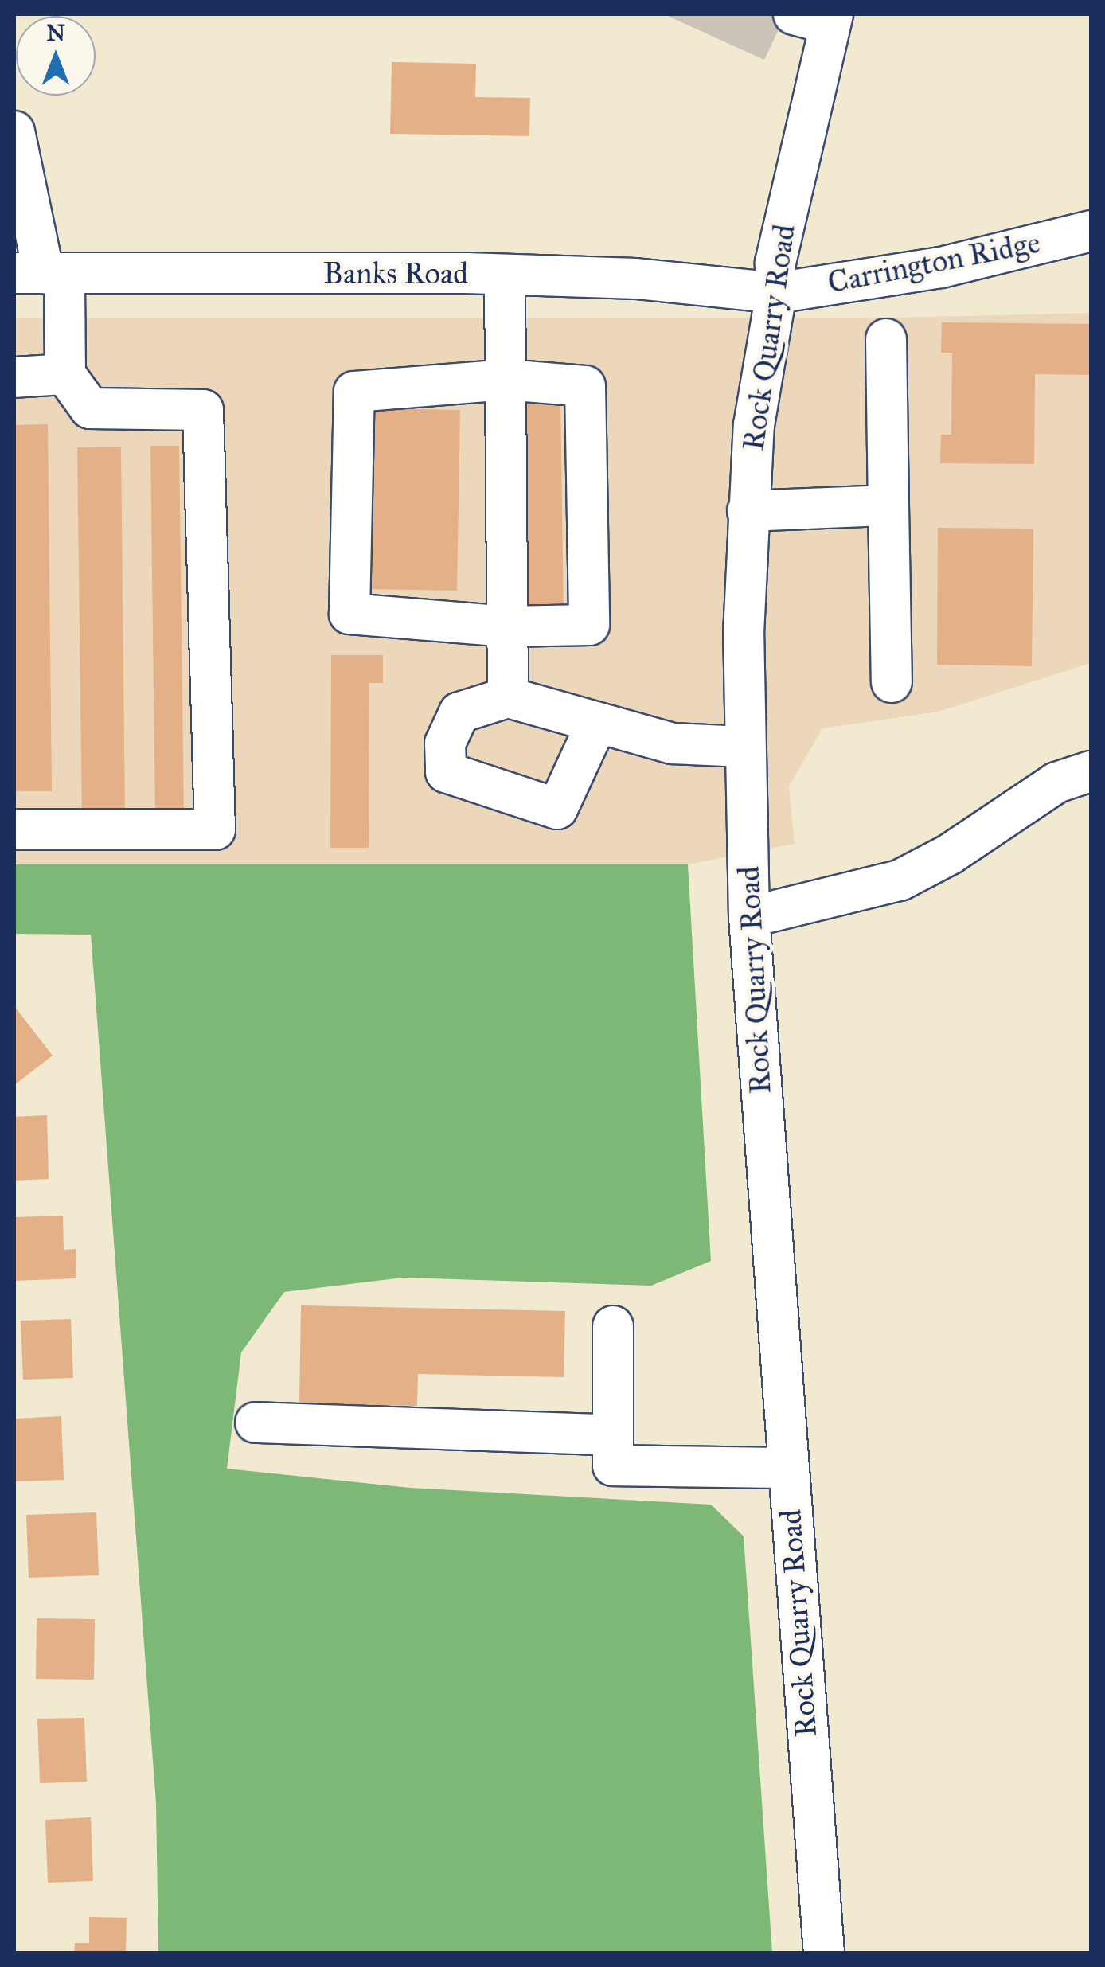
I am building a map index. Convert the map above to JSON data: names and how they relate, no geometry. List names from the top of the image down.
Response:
{
  "streets": {
    "street": ["Carrington Ridge", "Banks Road", "Rock Quarry Road"]
  },
  "crossings": [
    ["Carrington Ridge", "Banks Road"],
    ["Carrington Ridge", "Rock Quarry Road"],
    ["Banks Road", "Rock Quarry Road"]
  ],
  "north": "top"
}
